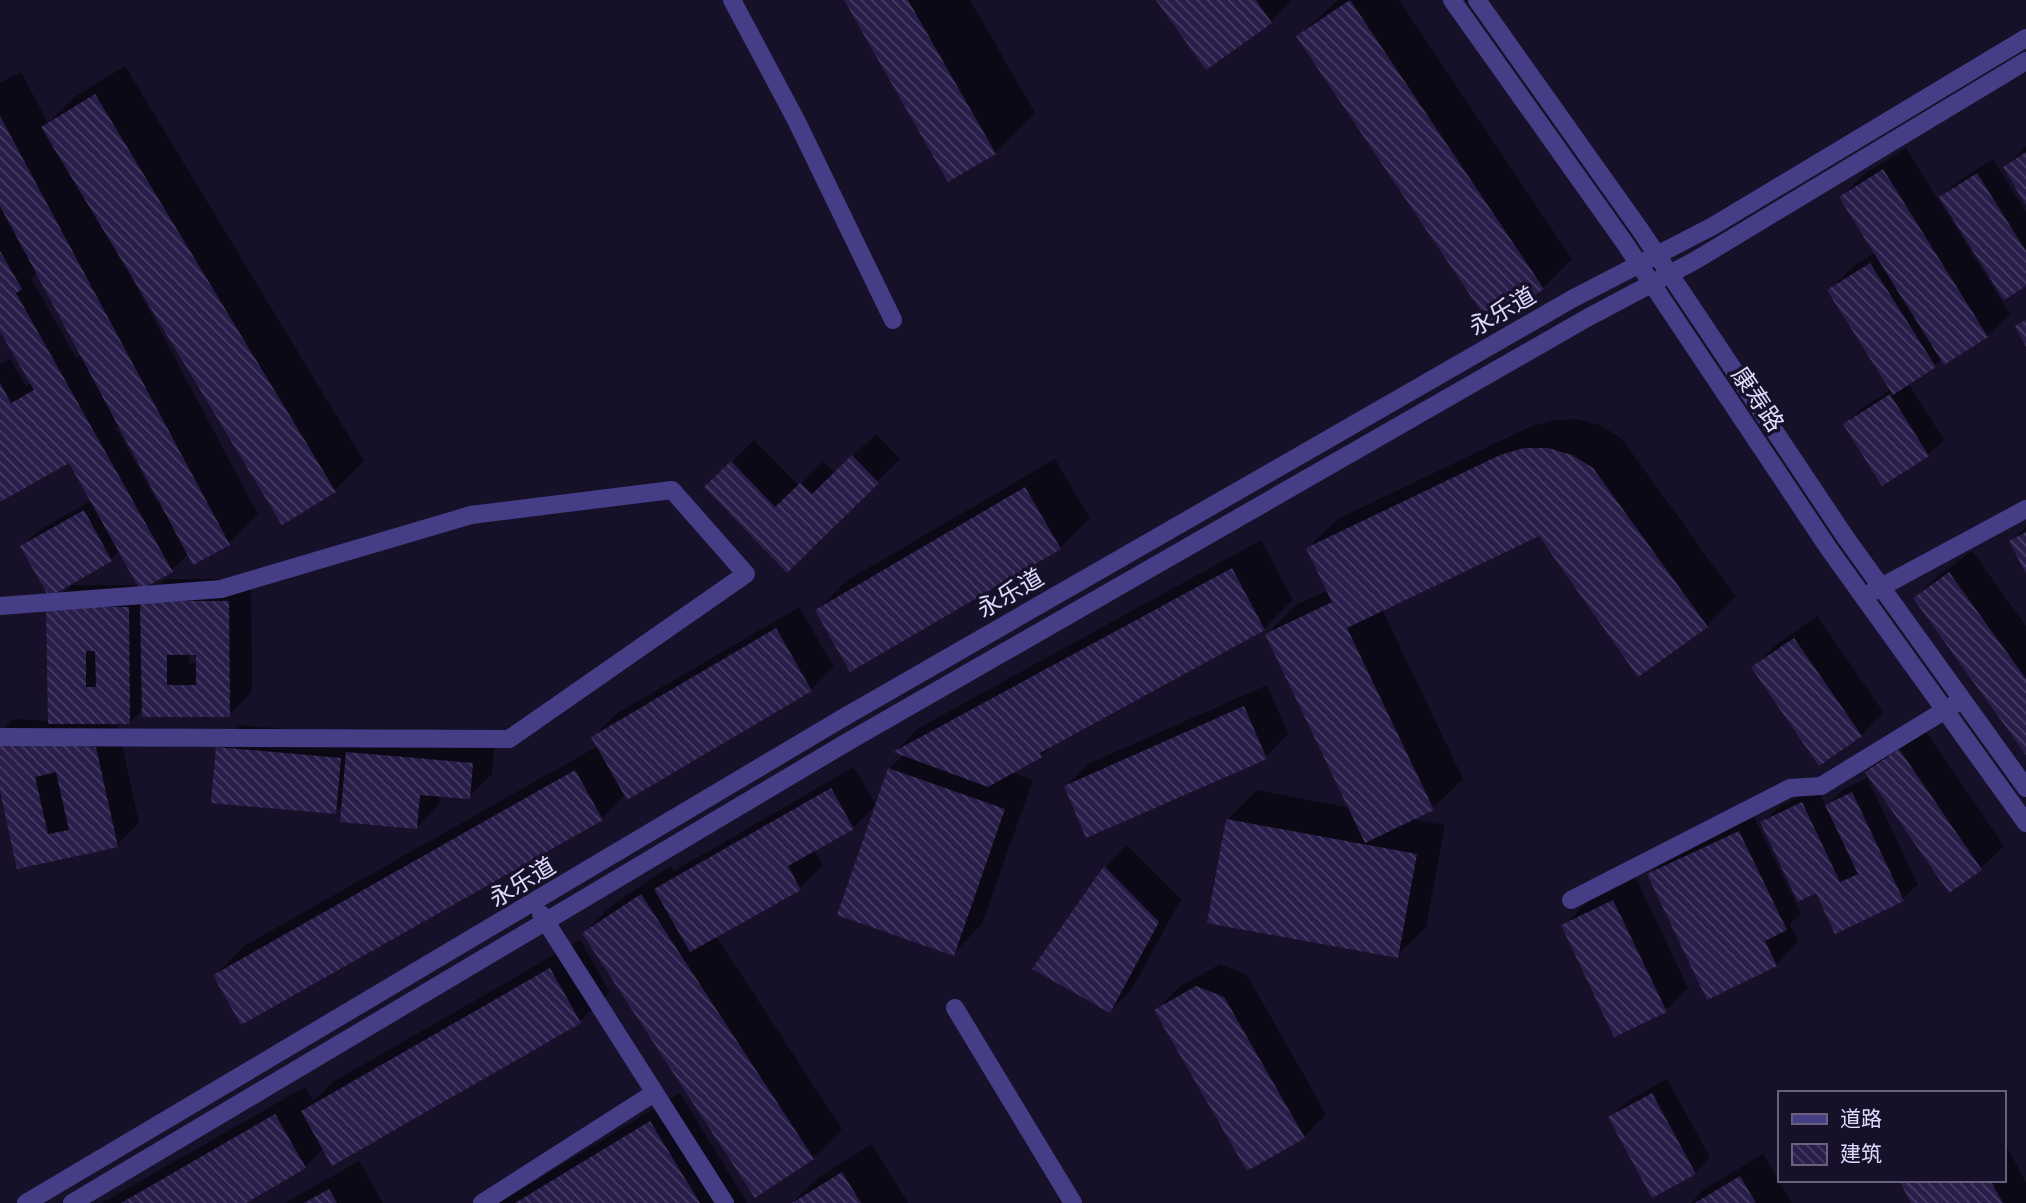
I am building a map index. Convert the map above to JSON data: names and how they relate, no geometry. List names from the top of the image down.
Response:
{
  "streets": {
    "street": ["永乐道", "康寿路"]
  },
  "crossings": [
    ["永乐道", "康寿路"]
  ],
  "legend": ["道路", "建筑"]
}
